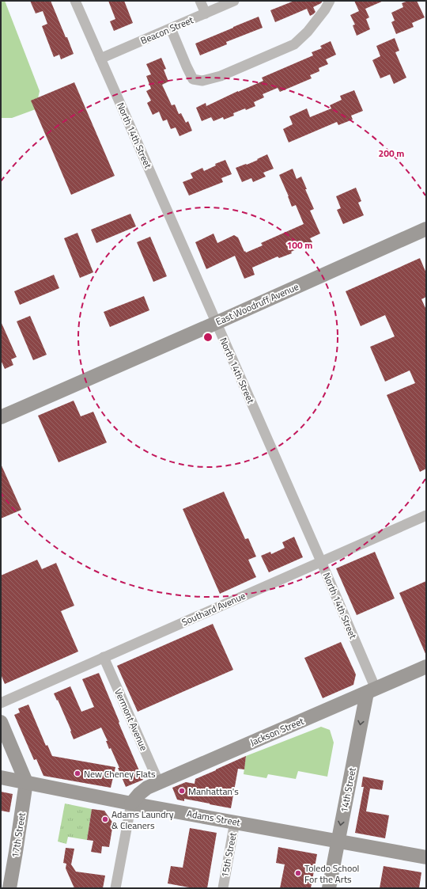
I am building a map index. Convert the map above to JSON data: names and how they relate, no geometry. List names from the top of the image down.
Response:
{
  "streets": {
    "street": [
      "Beacon Street",
      "North 14th Street",
      "East Woodruff Avenue",
      "Southard Avenue",
      "Vermont Avenue",
      "Jackson Street",
      "14th Street",
      "Adams Street",
      "17th Street",
      "15th Street"
    ]
  },
  "crossings": [
    ["Beacon Street", "North 14th Street"],
    ["North 14th Street", "East Woodruff Avenue"],
    ["North 14th Street", "Southard Avenue"],
    ["North 14th Street", "Jackson Street"],
    ["North 14th Street", "14th Street"],
    ["Southard Avenue", "Vermont Avenue"],
    ["Vermont Avenue", "Jackson Street"],
    ["Jackson Street", "14th Street"],
    ["Jackson Street", "Adams Street"],
    ["14th Street", "Adams Street"],
    ["Adams Street", "17th Street"],
    ["Adams Street", "15th Street"]
  ],
  "one_way": ["14th Street"],
  "places": [
    "New Cheney Flats",
    "Manhattan's",
    "Adams Laundry & Cleaners",
    "Toledo School For the Arts"
  ],
  "rings": ["200 m", "100 m"]
}
